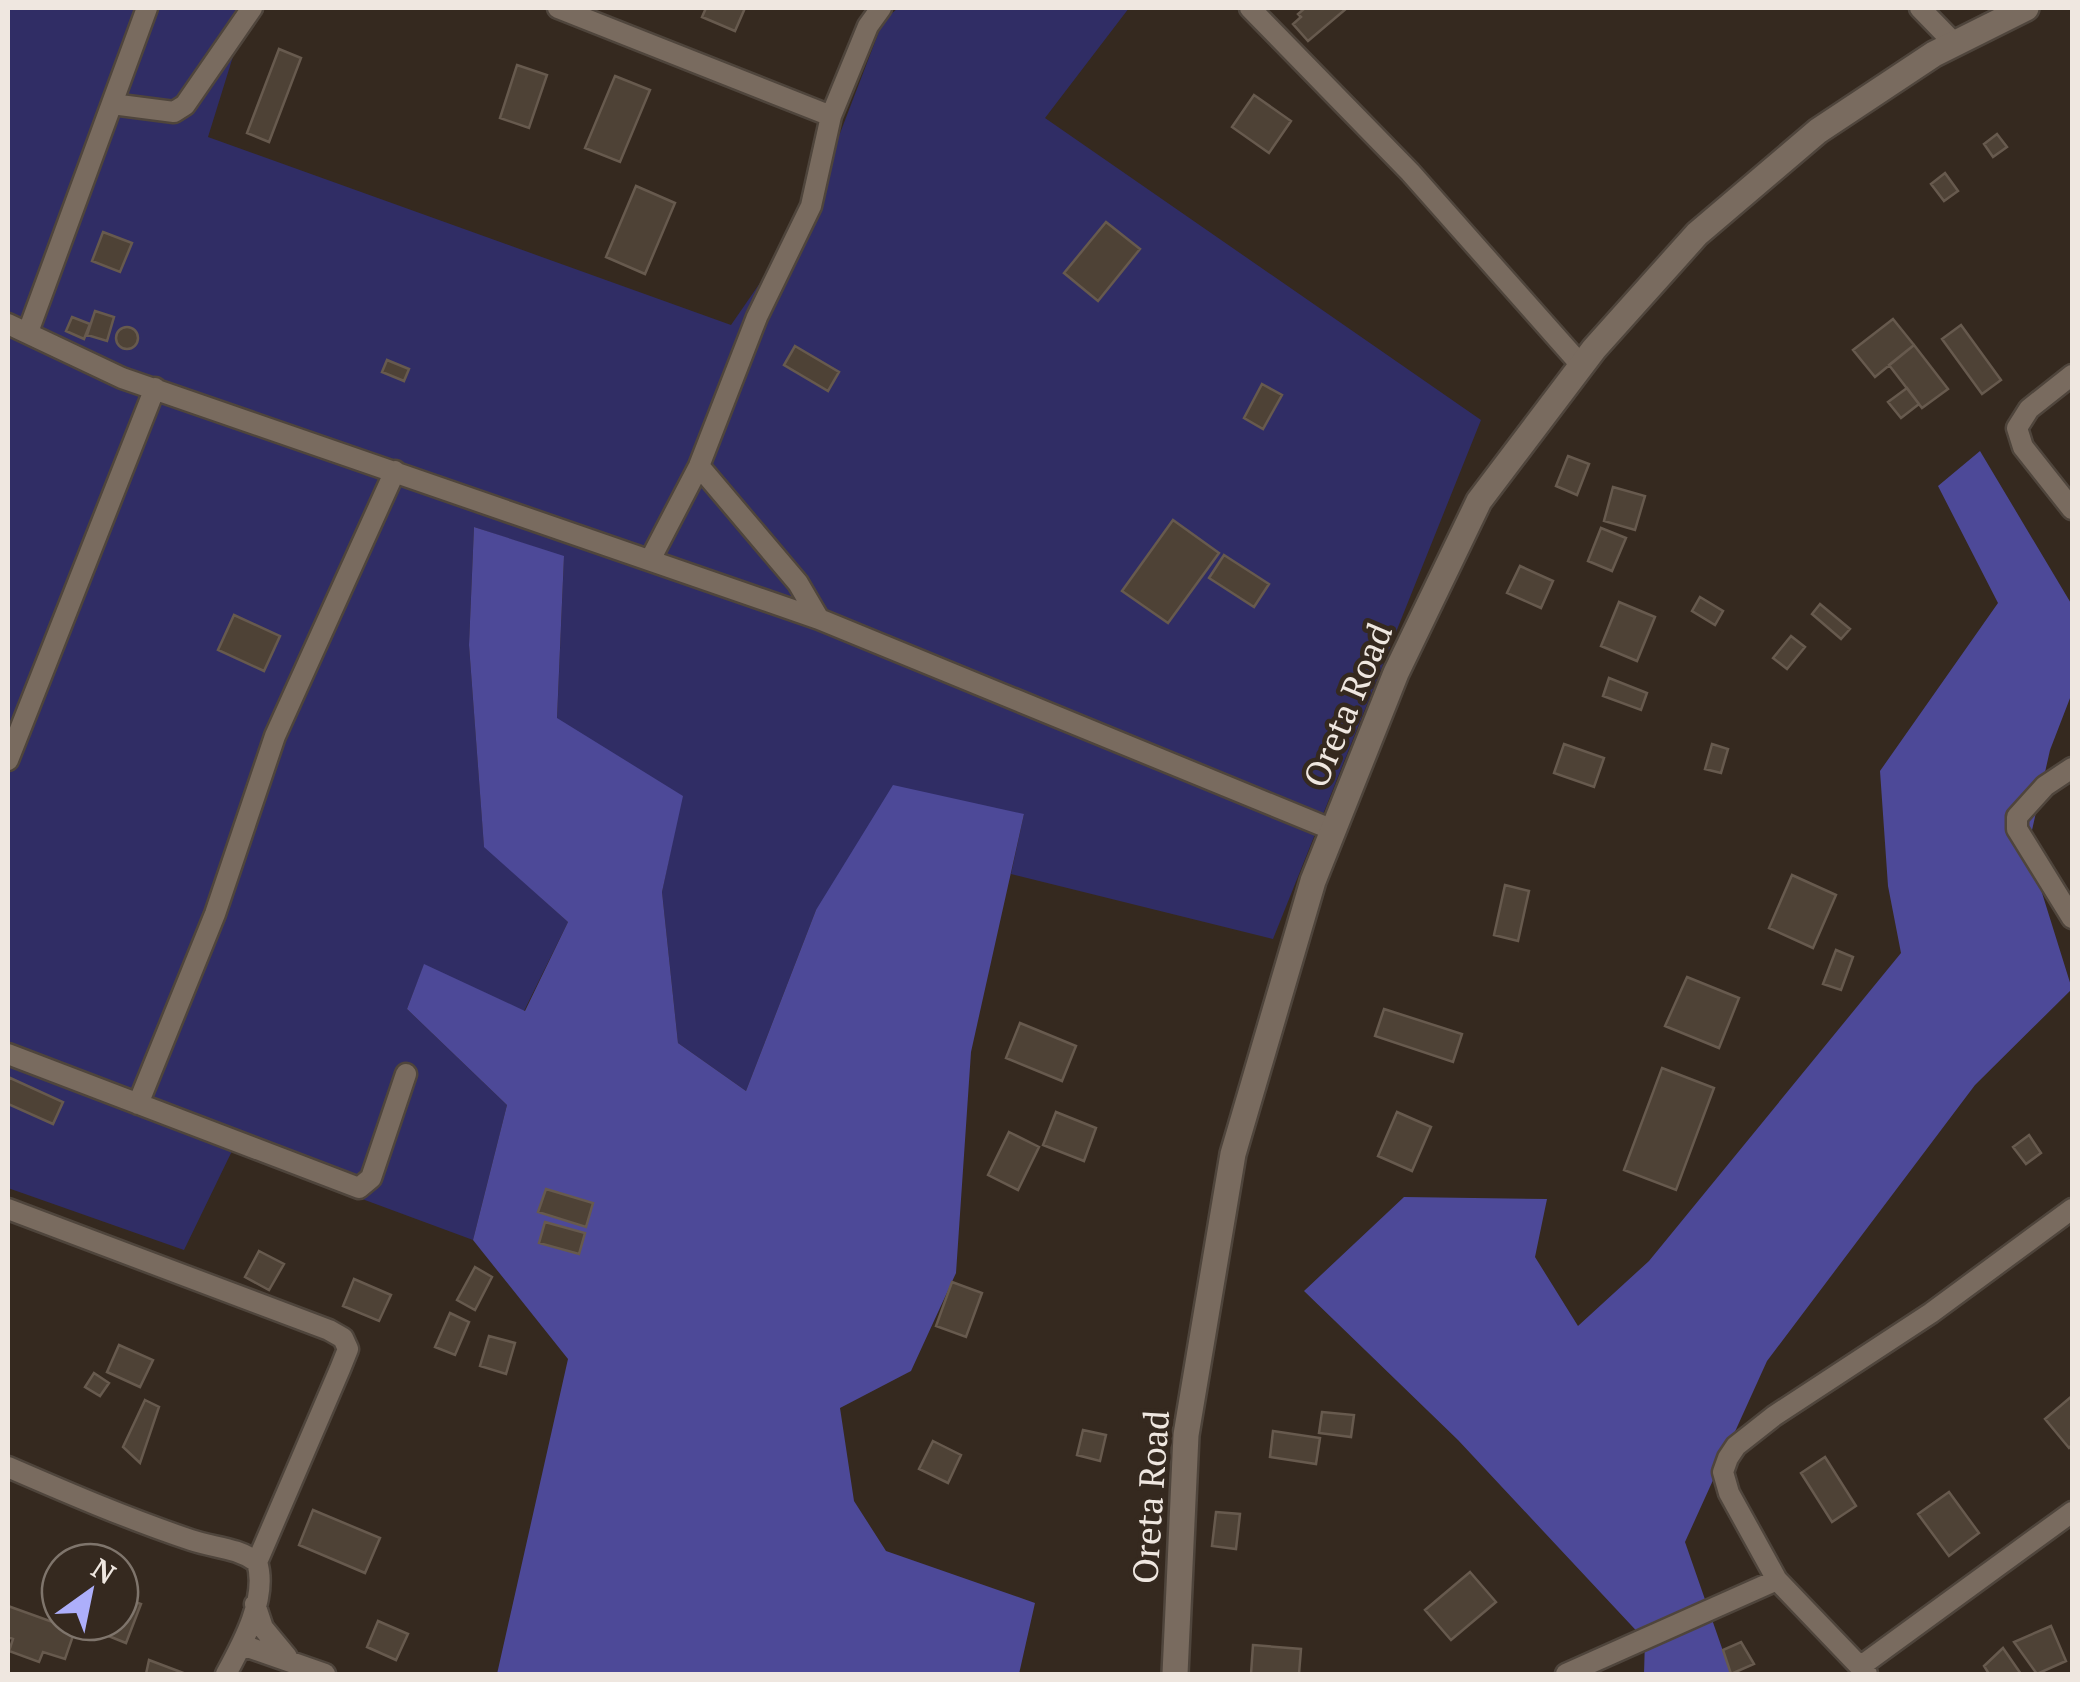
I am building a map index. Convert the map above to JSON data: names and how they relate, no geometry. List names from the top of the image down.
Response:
{
  "streets": {
    "street": ["Oreta Road"]
  },
  "north": "top right"
}
